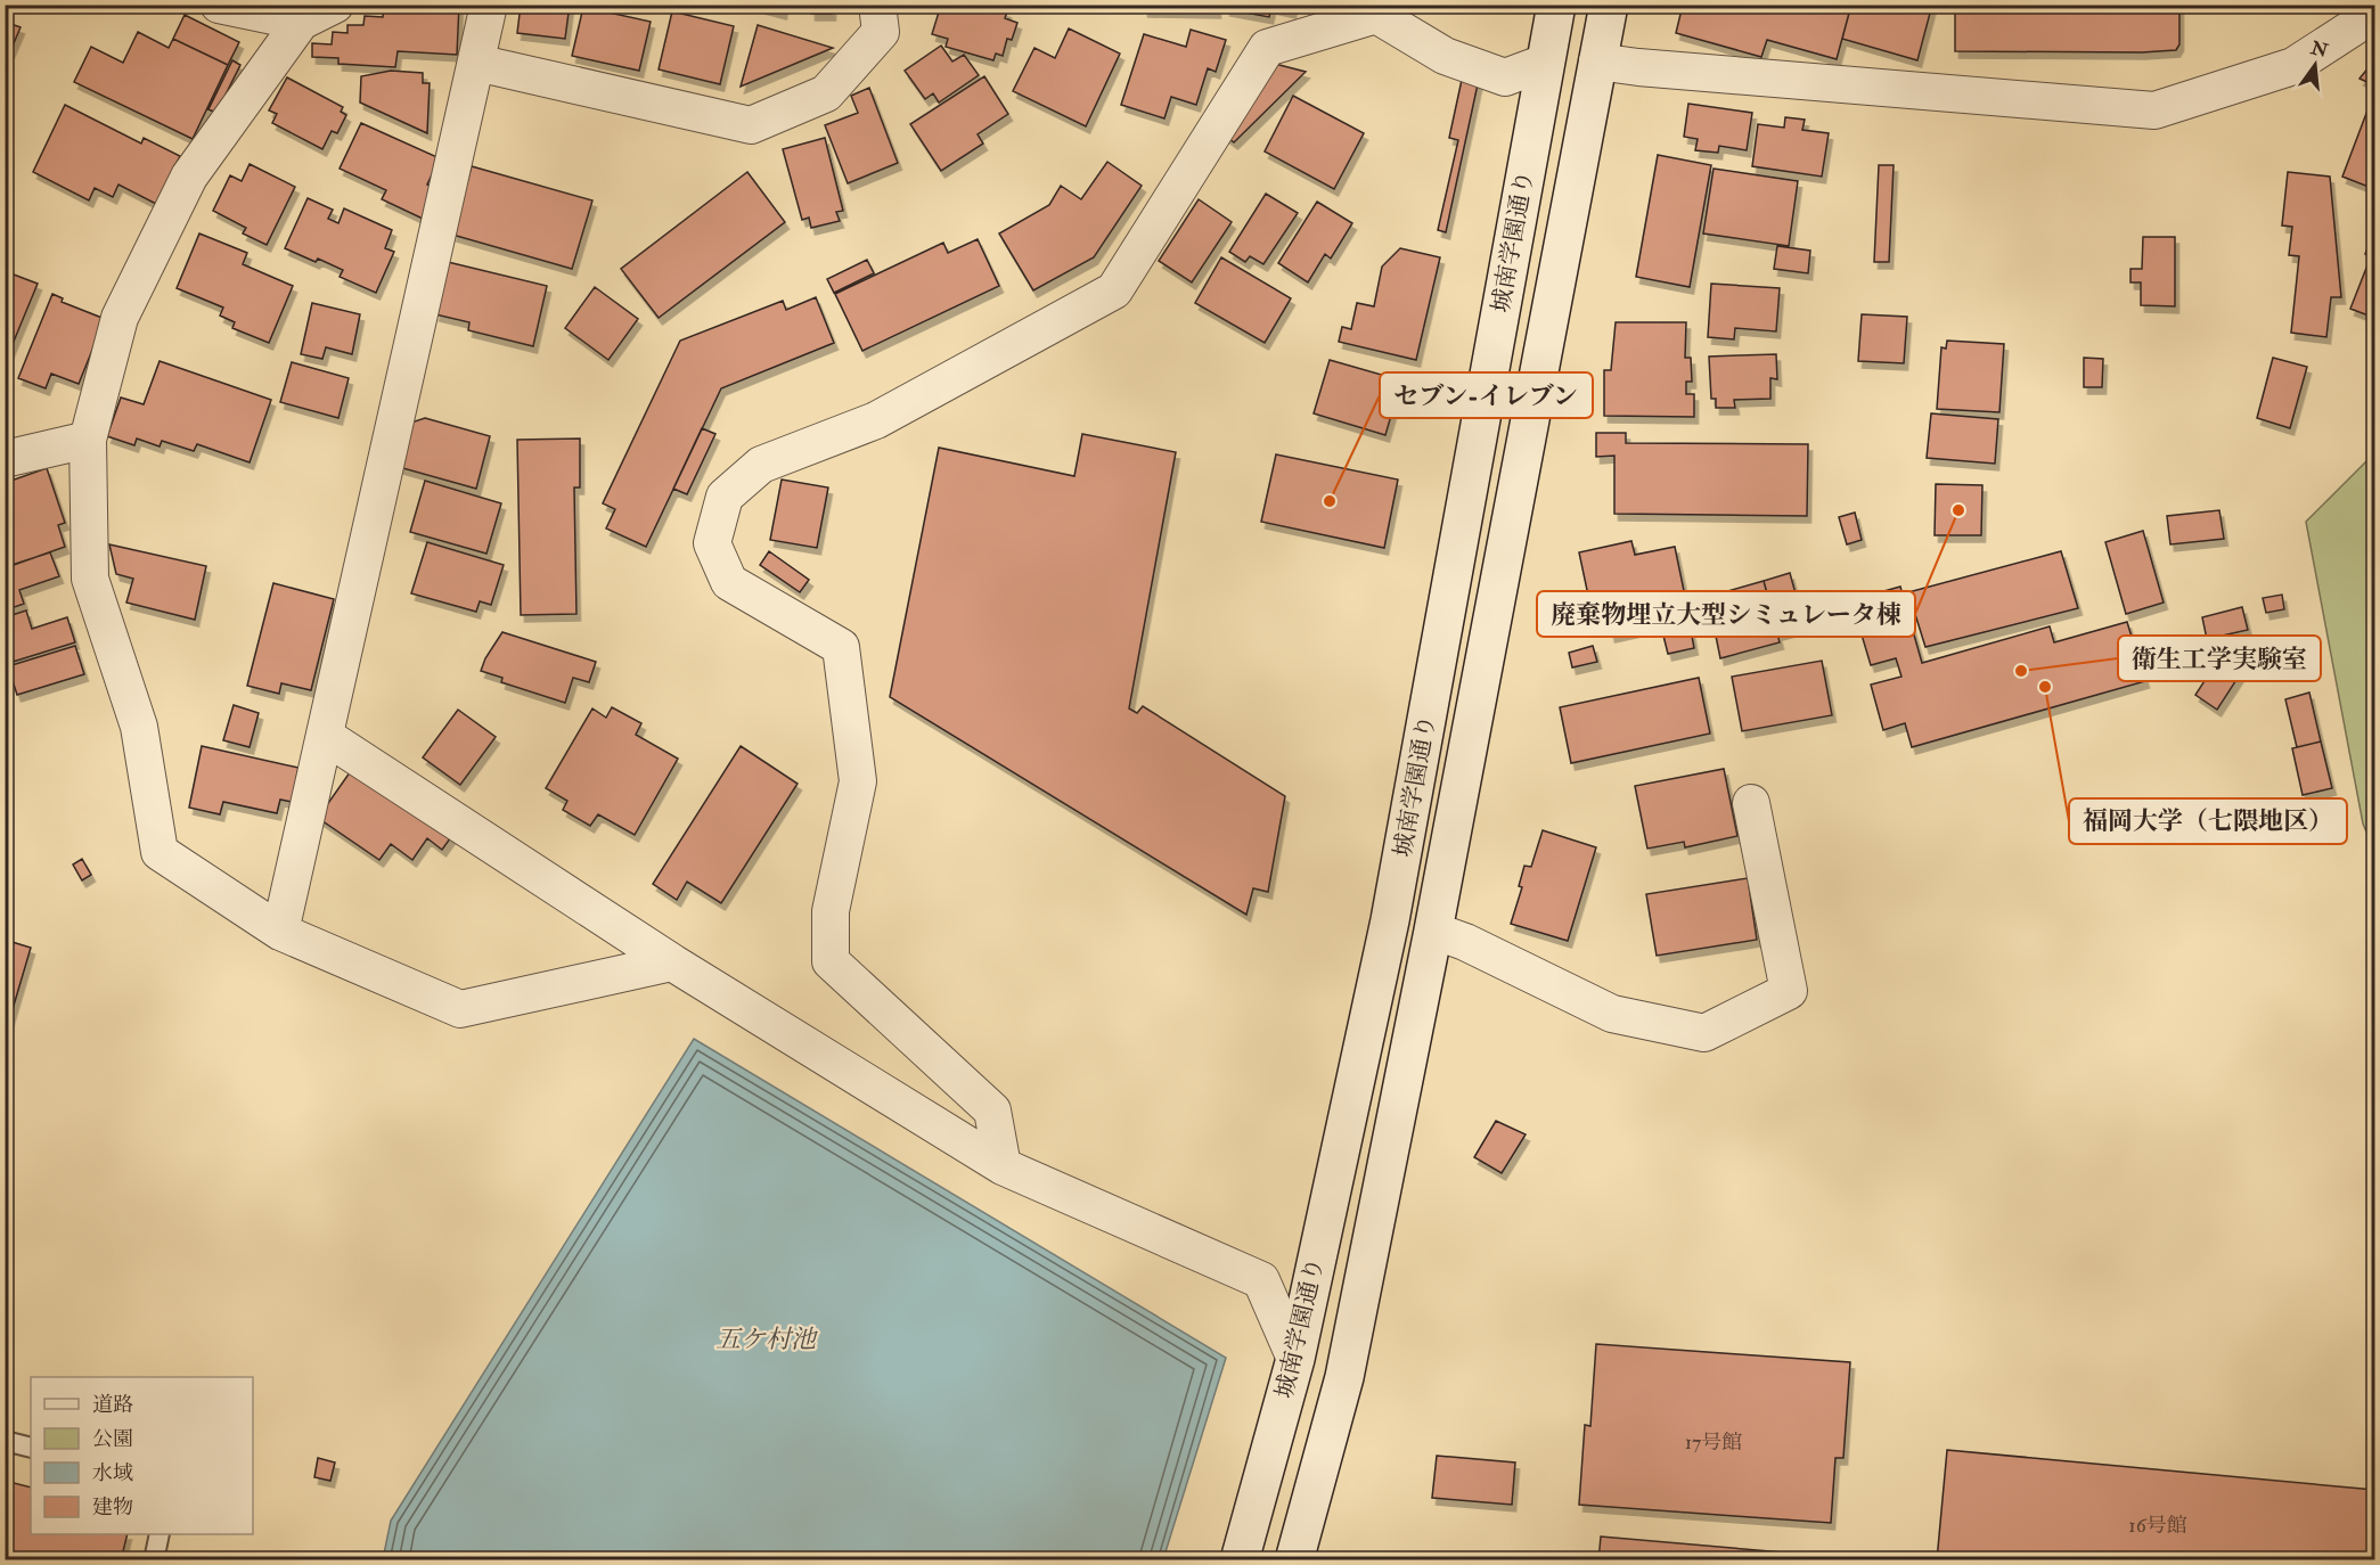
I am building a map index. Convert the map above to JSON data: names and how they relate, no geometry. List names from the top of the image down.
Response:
{
  "streets": {
    "street": ["城南学園通り"]
  },
  "water": ["五ケ村池"],
  "places": [
    "セブン-イレブン",
    "廃棄物埋立大型シミュレータ棟",
    "衛生工学実験室",
    "福岡大学（七隈地区）"
  ],
  "house_numbers": ["17号館", "16号館"],
  "legend": [
    "道路",
    "公園",
    "水域",
    "建物"
  ],
  "north": "top"
}
